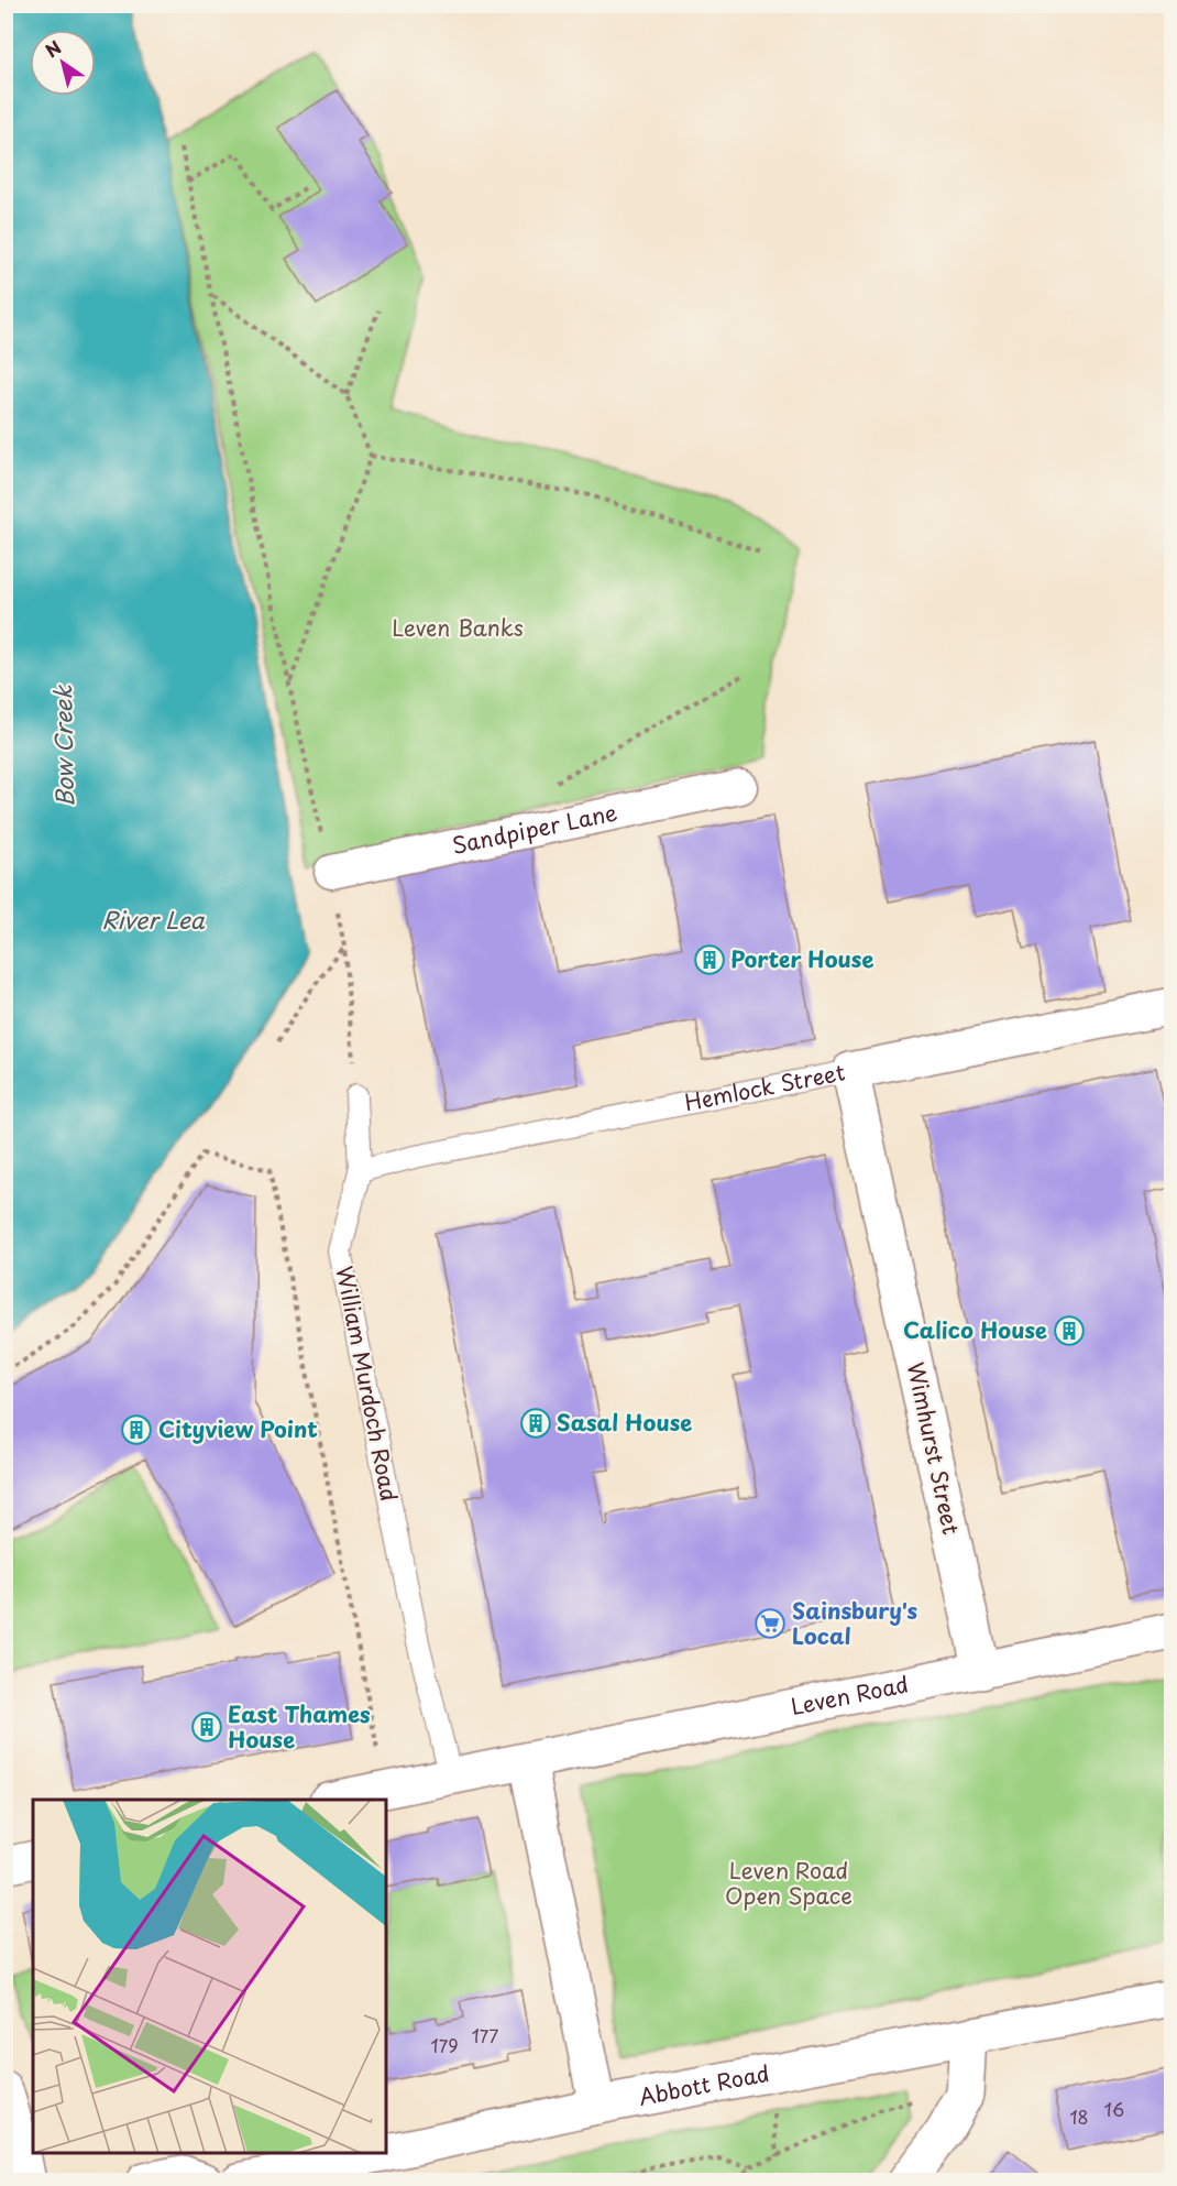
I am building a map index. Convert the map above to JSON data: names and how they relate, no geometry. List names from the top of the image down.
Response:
{
  "streets": {
    "street": [
      "Sandpiper Lane",
      "Hemlock Street",
      "Wimhurst Street",
      "Leven Road",
      "Abbott Road"
    ],
    "lane": ["William Murdoch Road"]
  },
  "crossings": [
    ["Hemlock Street", "William Murdoch Road"],
    ["Hemlock Street", "Wimhurst Street"],
    ["William Murdoch Road", "Leven Road"],
    ["Wimhurst Street", "Leven Road"]
  ],
  "water": ["Bow Creek", "River Lea"],
  "parks": ["Leven Banks", "Leven Road Open Space"],
  "places": {
    "building": [
      "Porter House",
      "Calico House",
      "Sasal House",
      "Cityview Point",
      "East Thames House"
    ],
    "supermarket": ["Sainsbury's Local"]
  },
  "house_numbers": [
    "177",
    "179",
    "16",
    "18"
  ],
  "north": "top left"
}
